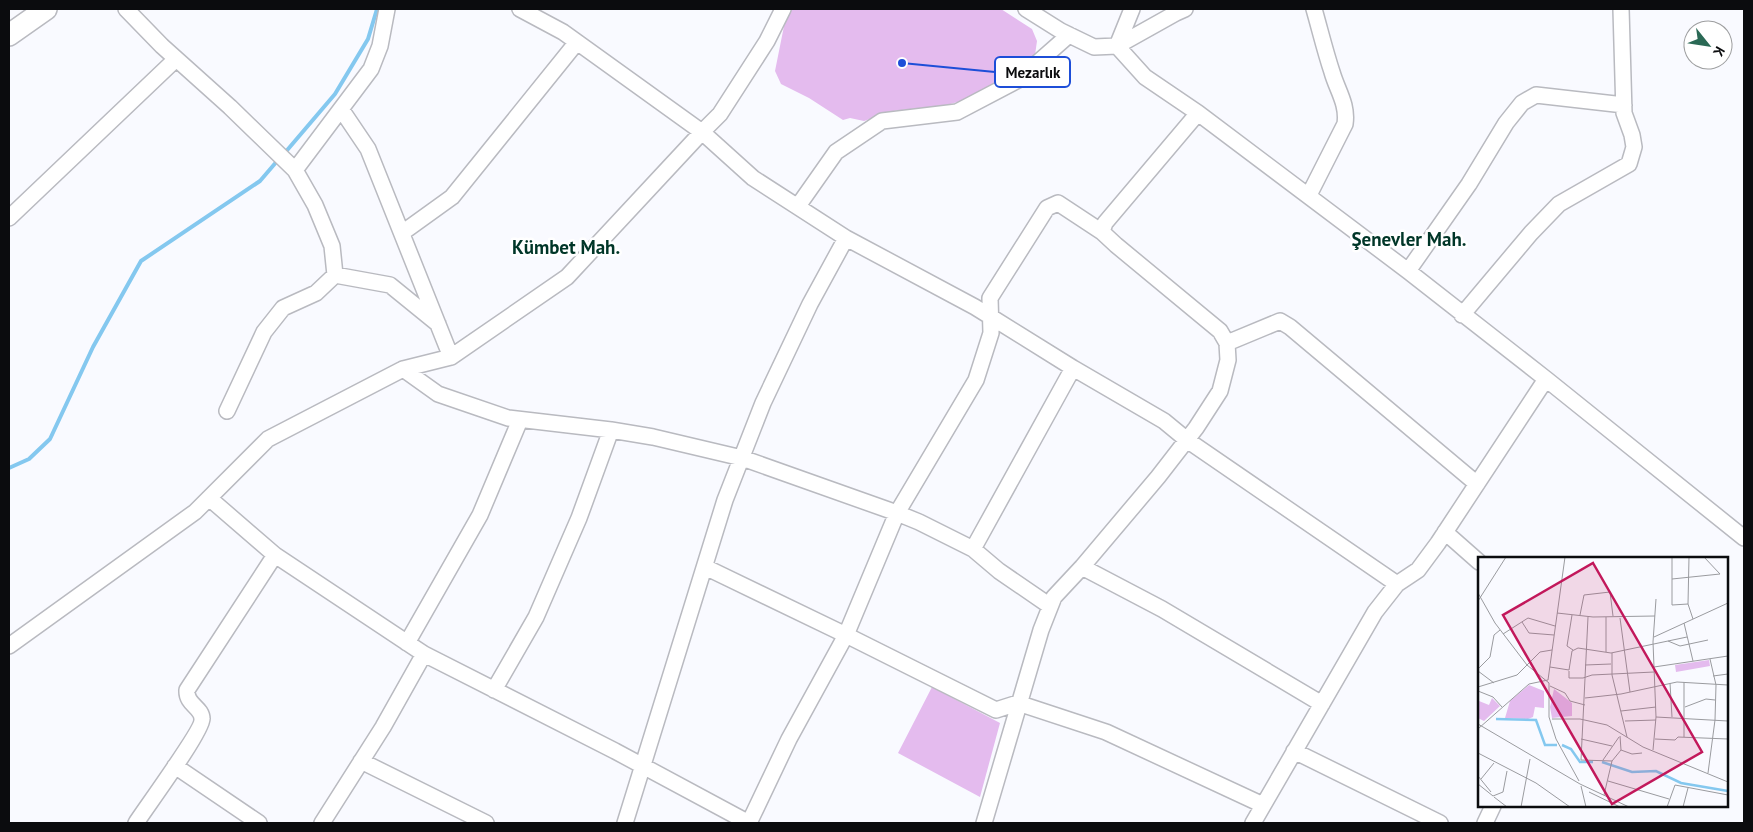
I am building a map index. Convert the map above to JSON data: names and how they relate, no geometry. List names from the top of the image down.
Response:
{
  "districts": ["Şenevler Mah.", "Kümbet Mah."],
  "places": ["Mezarlık"],
  "north": "bottom right"
}
